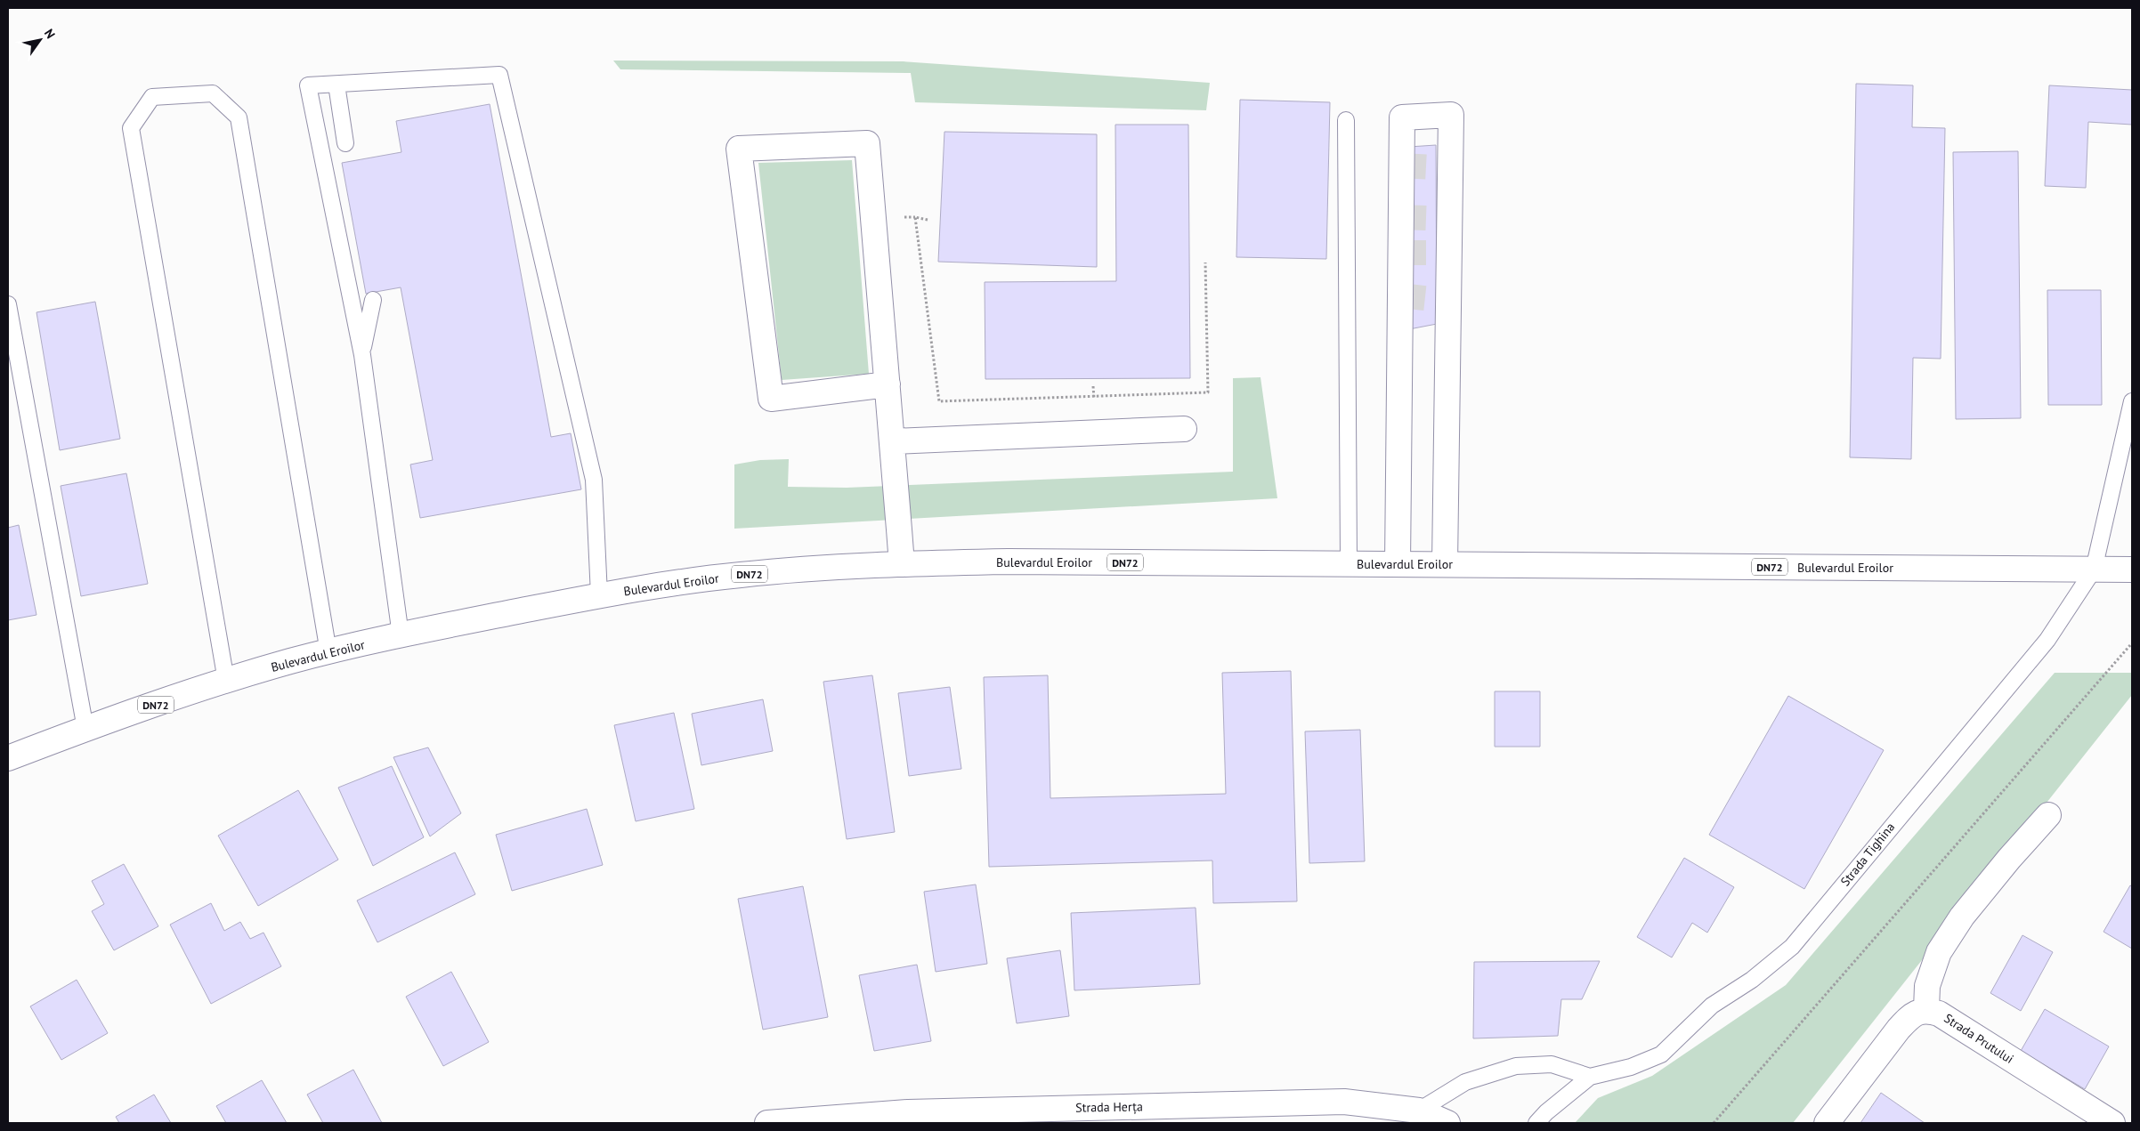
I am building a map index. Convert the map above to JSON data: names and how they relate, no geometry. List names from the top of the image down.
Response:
{
  "streets": {
    "street": [
      "Bulevardul Eroilor",
      "DN72",
      "Strada Prutului",
      "Strada Herța"
    ],
    "lane": ["Strada Tighina"]
  },
  "crossings": [
    ["Bulevardul Eroilor", "Strada Tighina"]
  ],
  "north": "top right"
}
